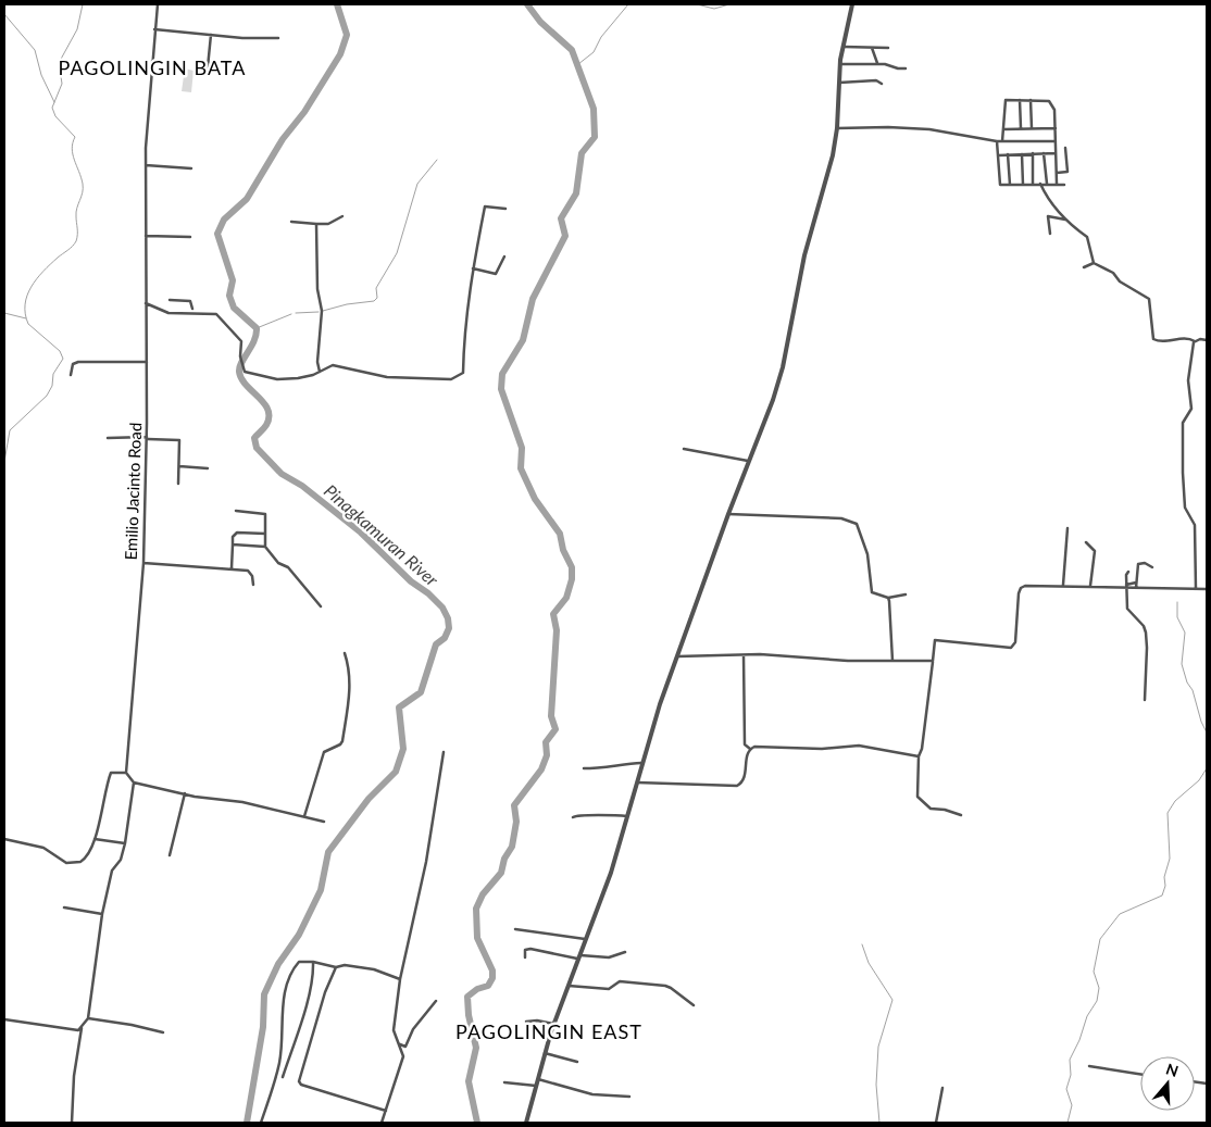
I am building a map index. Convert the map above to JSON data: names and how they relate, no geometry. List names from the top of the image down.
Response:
{
  "streets": {
    "street": ["Emilio Jacinto Road"]
  },
  "districts": ["PAGOLINGIN BATA", "PAGOLINGIN EAST"],
  "water": ["Pinagkamuran River"],
  "north": "top"
}
